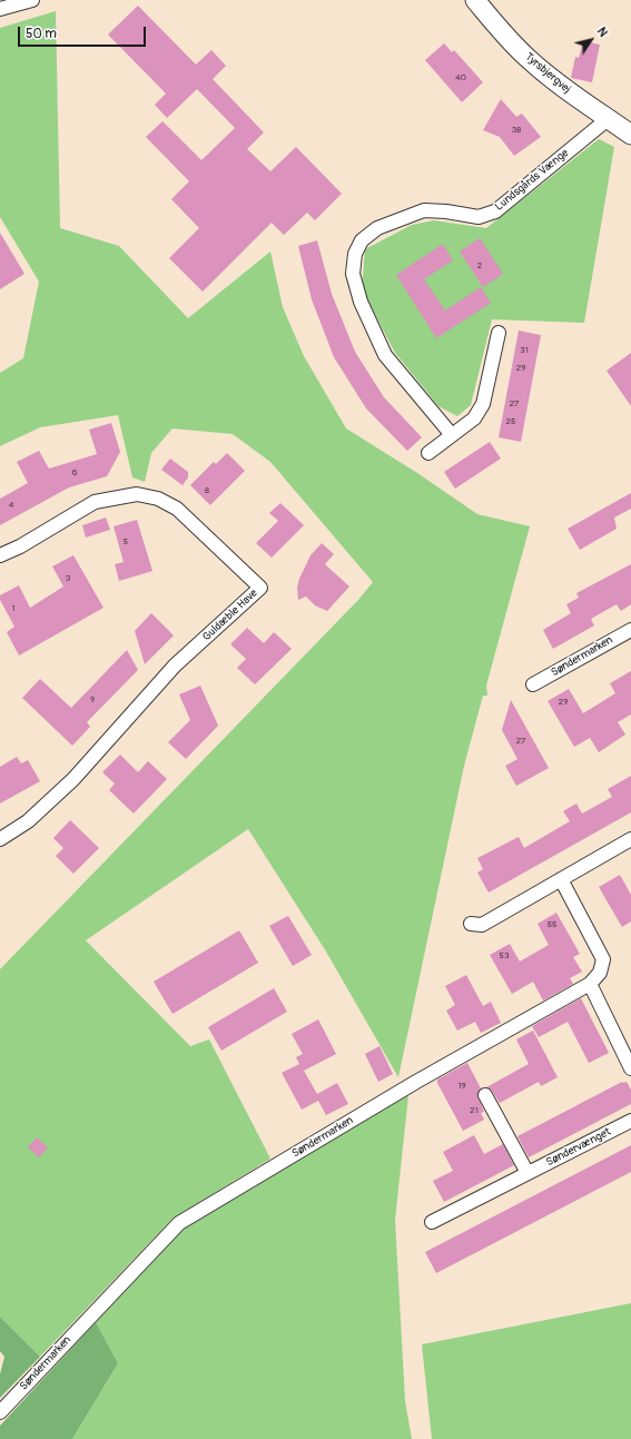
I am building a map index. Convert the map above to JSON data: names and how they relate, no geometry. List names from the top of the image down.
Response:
{
  "streets": {
    "street": [
      "Tyrsbjergvej",
      "Lundsgårds Vænge",
      "Guldæble Have",
      "Søndermarken",
      "Søndervænget"
    ]
  },
  "crossings": [
    ["Tyrsbjergvej", "Lundsgårds Vænge"]
  ],
  "house_numbers": [
    "40",
    "38",
    "2",
    "31",
    "29",
    "27",
    "25",
    "6",
    "8",
    "4",
    "5",
    "3",
    "1",
    "9",
    "29",
    "27",
    "55",
    "53",
    "19",
    "21"
  ],
  "scale_bar": "50 m",
  "north": "top right"
}
